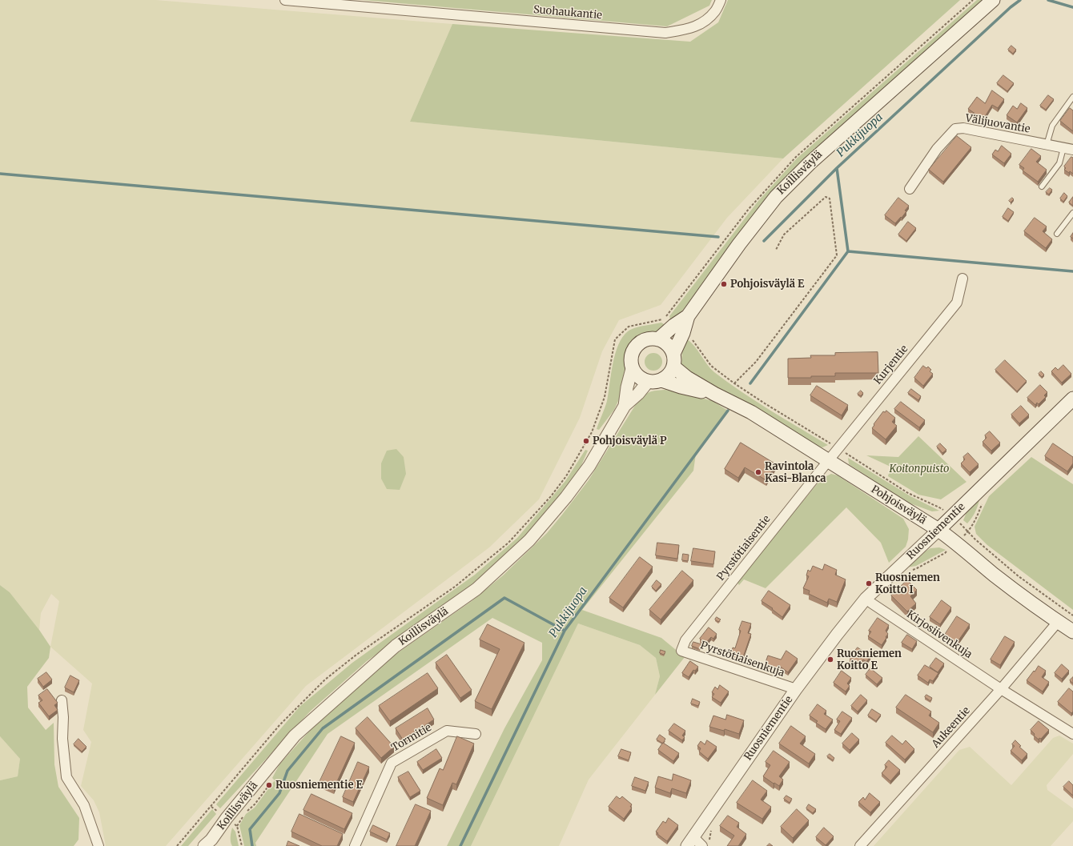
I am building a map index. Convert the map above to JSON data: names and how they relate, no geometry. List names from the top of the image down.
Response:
{
  "streets": {
    "main road": ["Koillisväylä", "Pohjoisväylä", "Ruosniementie"],
    "street": [
      "Suohaukantie",
      "Välijuovantie",
      "Kurjentie",
      "Pyrstötiaisentie",
      "Kirjosiivenkuja",
      "Pyrstötiaisenkuja",
      "Aukeentie",
      "Tormitie"
    ]
  },
  "crossings": [
    ["Koillisväylä", "Pohjoisväylä"],
    ["Kurjentie", "Pohjoisväylä"],
    ["Kurjentie", "Pyrstötiaisentie"],
    ["Pohjoisväylä", "Ruosniementie"],
    ["Pohjoisväylä", "Pyrstötiaisentie"],
    ["Pohjoisväylä", "Aukeentie"],
    ["Ruosniementie", "Kirjosiivenkuja"],
    ["Ruosniementie", "Pyrstötiaisenkuja"],
    ["Pyrstötiaisentie", "Pyrstötiaisenkuja"],
    ["Kirjosiivenkuja", "Aukeentie"]
  ],
  "water": ["Pukkijuopa"],
  "parks": ["Koitonpuisto"],
  "places": [
    "Pohjoisväylä E",
    "Pohjoisväylä P",
    "Ravintola Kasi-Blanca",
    "Ruosniemen Koitto I",
    "Ruosniemen Koitto E",
    "Ruosniementie E"
  ]
}
